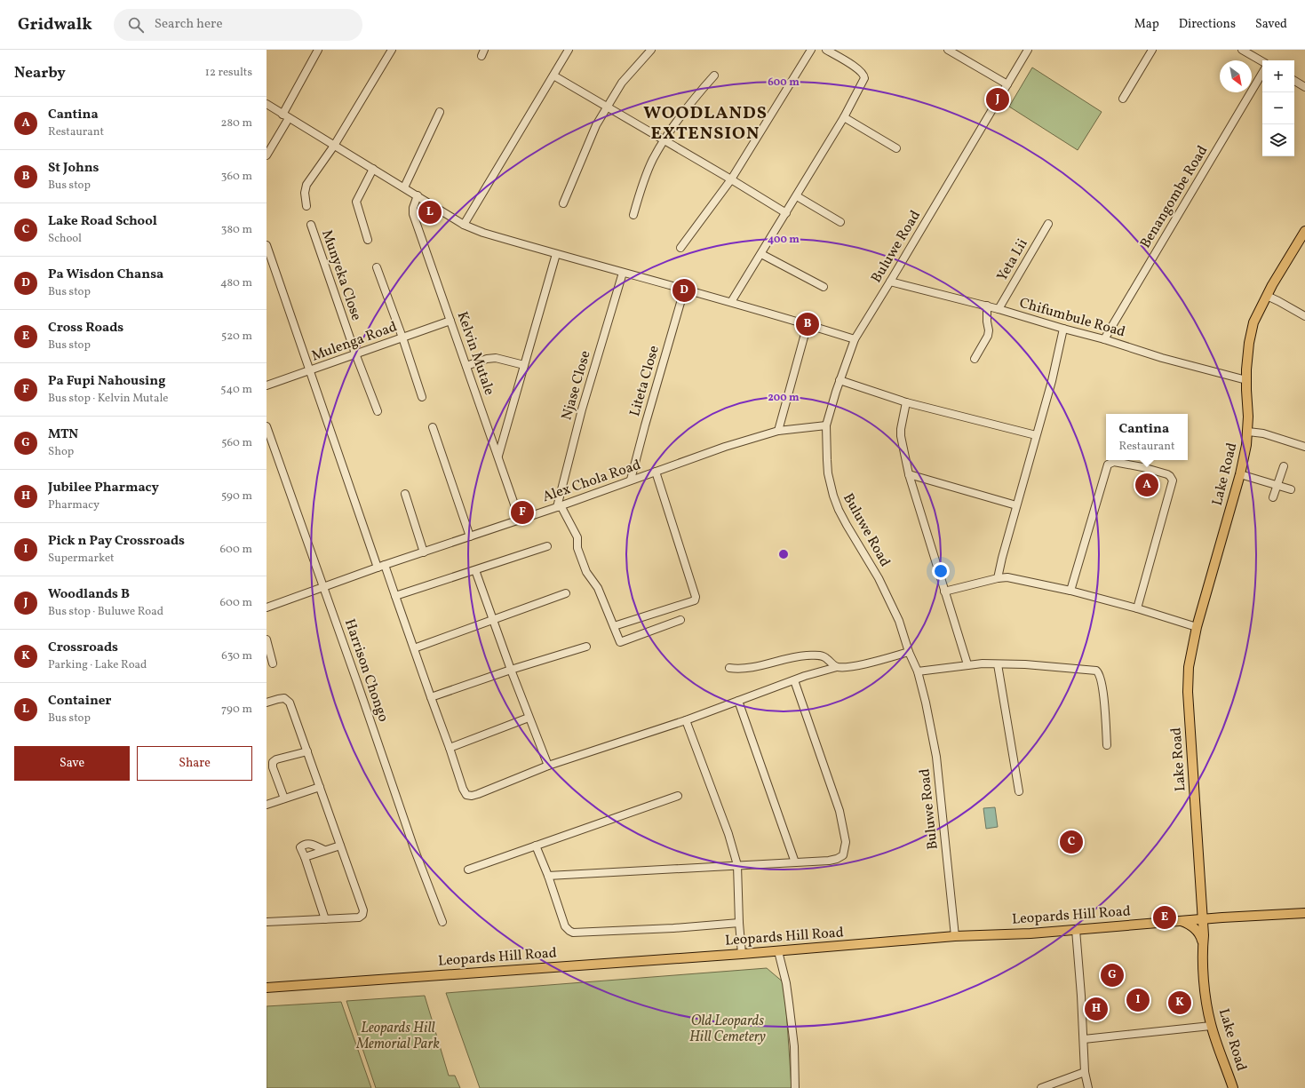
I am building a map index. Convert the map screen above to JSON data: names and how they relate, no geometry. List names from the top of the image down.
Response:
{
  "streets": {
    "main road": ["Lake Road", "Leopards Hill Road"],
    "street": [
      "Benangombe Road",
      "Buluwe Road",
      "Yeta Lii",
      "Munyeka Close",
      "Chifumbule Road",
      "Mulenga Road",
      "Kelvin Mutale",
      "Liteta Close",
      "Njase Close",
      "Alex Chola Road",
      "Harrison Chongo"
    ]
  },
  "crossings": [
    ["Benangombe Road", "Chifumbule Road"],
    ["Buluwe Road", "Chifumbule Road"],
    ["Buluwe Road", "Alex Chola Road"],
    ["Buluwe Road", "Leopards Hill Road"],
    ["Yeta Lii", "Chifumbule Road"],
    ["Munyeka Close", "Mulenga Road"],
    ["Chifumbule Road", "Lake Road"],
    ["Mulenga Road", "Kelvin Mutale"],
    ["Kelvin Mutale", "Alex Chola Road"],
    ["Liteta Close", "Alex Chola Road"],
    ["Njase Close", "Alex Chola Road"],
    ["Lake Road", "Leopards Hill Road"],
    ["Alex Chola Road", "Harrison Chongo"]
  ],
  "districts": ["WOODLANDS EXTENSION"],
  "parks": ["Old Leopards Hill Cemetery", "Leopards Hill Memorial Park"],
  "north": "bottom right",
  "page": {
    "header": "Gridwalk",
    "search": "Search here",
    "nav": ["Map", "Directions", "Saved"],
    "heading": ["Nearby", "12 results"],
    "map_buttons": ["+", "−"],
    "pins": [
      "J",
      "L",
      "D",
      "B",
      "A",
      "F",
      "C",
      "E",
      "G",
      "I",
      "K",
      "H"
    ],
    "list": [
      {
        "mark": "A",
        "name": "Cantina",
        "note": "Restaurant",
        "value": "280 m"
      },
      {
        "mark": "B",
        "name": "St Johns",
        "note": "Bus stop",
        "value": "360 m"
      },
      {
        "mark": "C",
        "name": "Lake Road School",
        "note": "School",
        "value": "380 m"
      },
      {
        "mark": "D",
        "name": "Pa Wisdon Chansa",
        "note": "Bus stop",
        "value": "480 m"
      },
      {
        "mark": "E",
        "name": "Cross Roads",
        "note": "Bus stop",
        "value": "520 m"
      },
      {
        "mark": "F",
        "name": "Pa Fupi Nahousing",
        "note": "Bus stop · Kelvin Mutale",
        "value": "540 m"
      },
      {
        "mark": "G",
        "name": "MTN",
        "note": "Shop",
        "value": "560 m"
      },
      {
        "mark": "H",
        "name": "Jubilee Pharmacy",
        "note": "Pharmacy",
        "value": "590 m"
      },
      {
        "mark": "I",
        "name": "Pick n Pay Crossroads",
        "note": "Supermarket",
        "value": "600 m"
      },
      {
        "mark": "J",
        "name": "Woodlands B",
        "note": "Bus stop · Buluwe Road",
        "value": "600 m"
      },
      {
        "mark": "K",
        "name": "Crossroads",
        "note": "Parking · Lake Road",
        "value": "630 m"
      },
      {
        "mark": "L",
        "name": "Container",
        "note": "Bus stop",
        "value": "790 m"
      }
    ],
    "popup": ["Cantina", "Restaurant"],
    "buttons": ["Save", "Share"]
  },
  "rings": ["600 m", "400 m", "200 m"]
}
